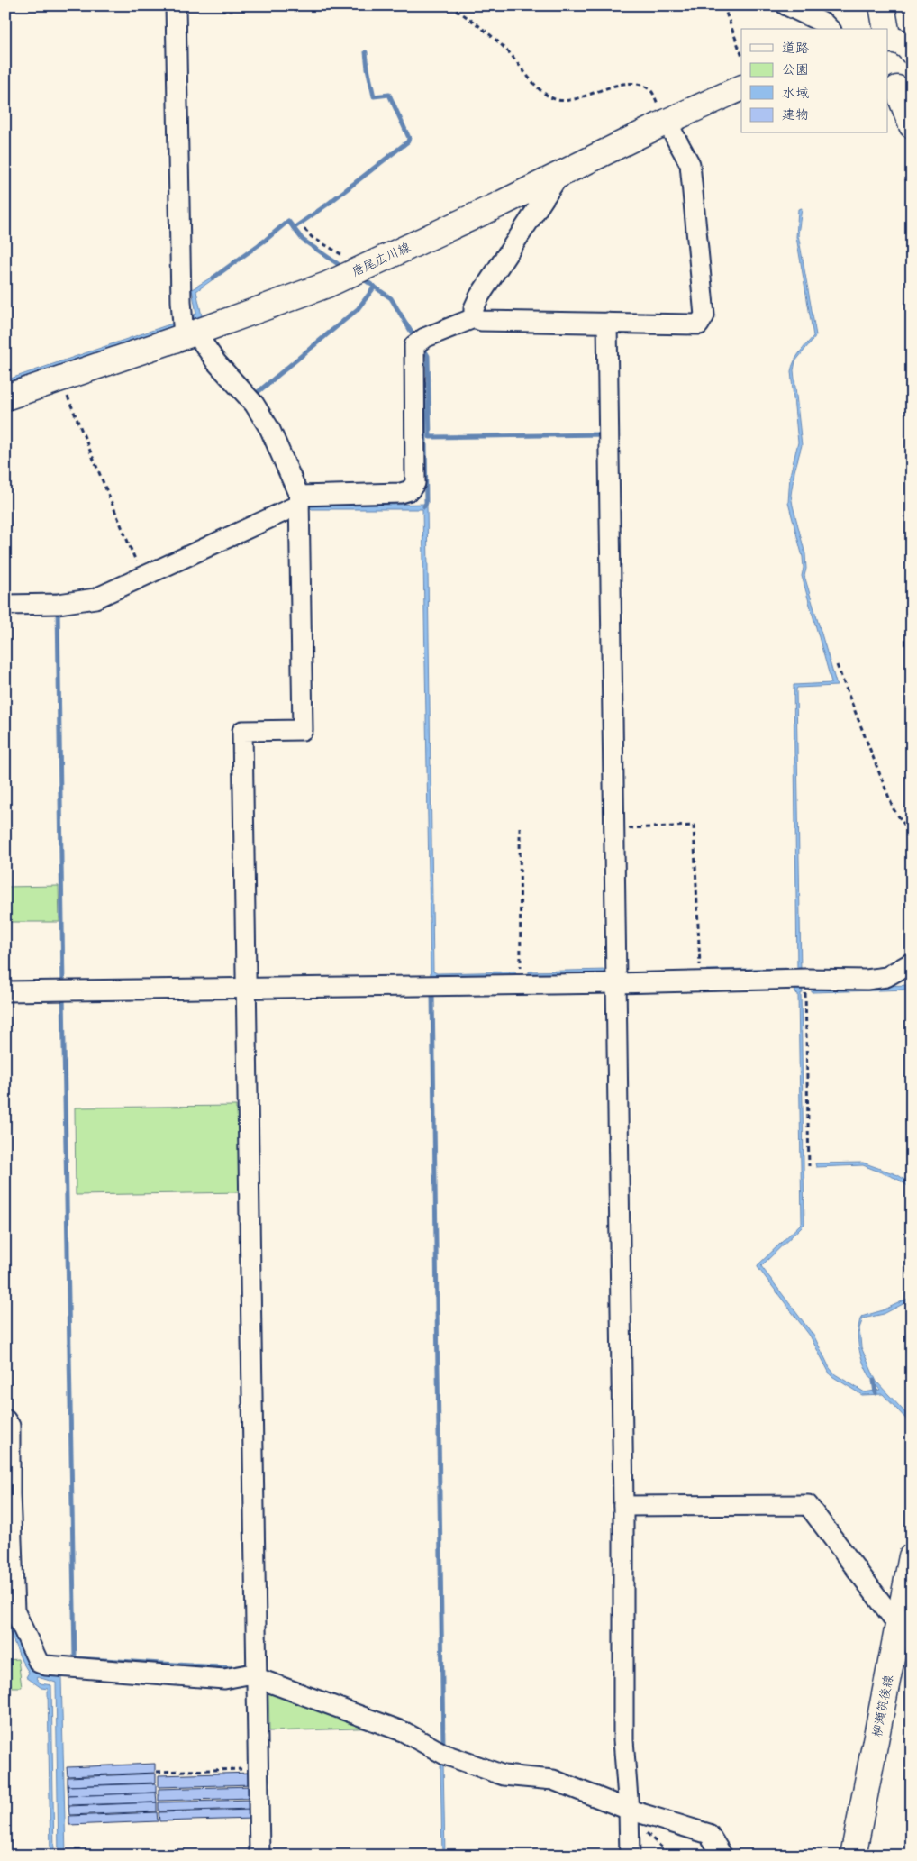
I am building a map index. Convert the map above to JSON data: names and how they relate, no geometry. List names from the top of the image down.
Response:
{
  "streets": {
    "main road": ["唐尾広川線", "柳瀬筑後線"]
  },
  "legend": [
    "道路",
    "公園",
    "水域",
    "建物"
  ]
}
